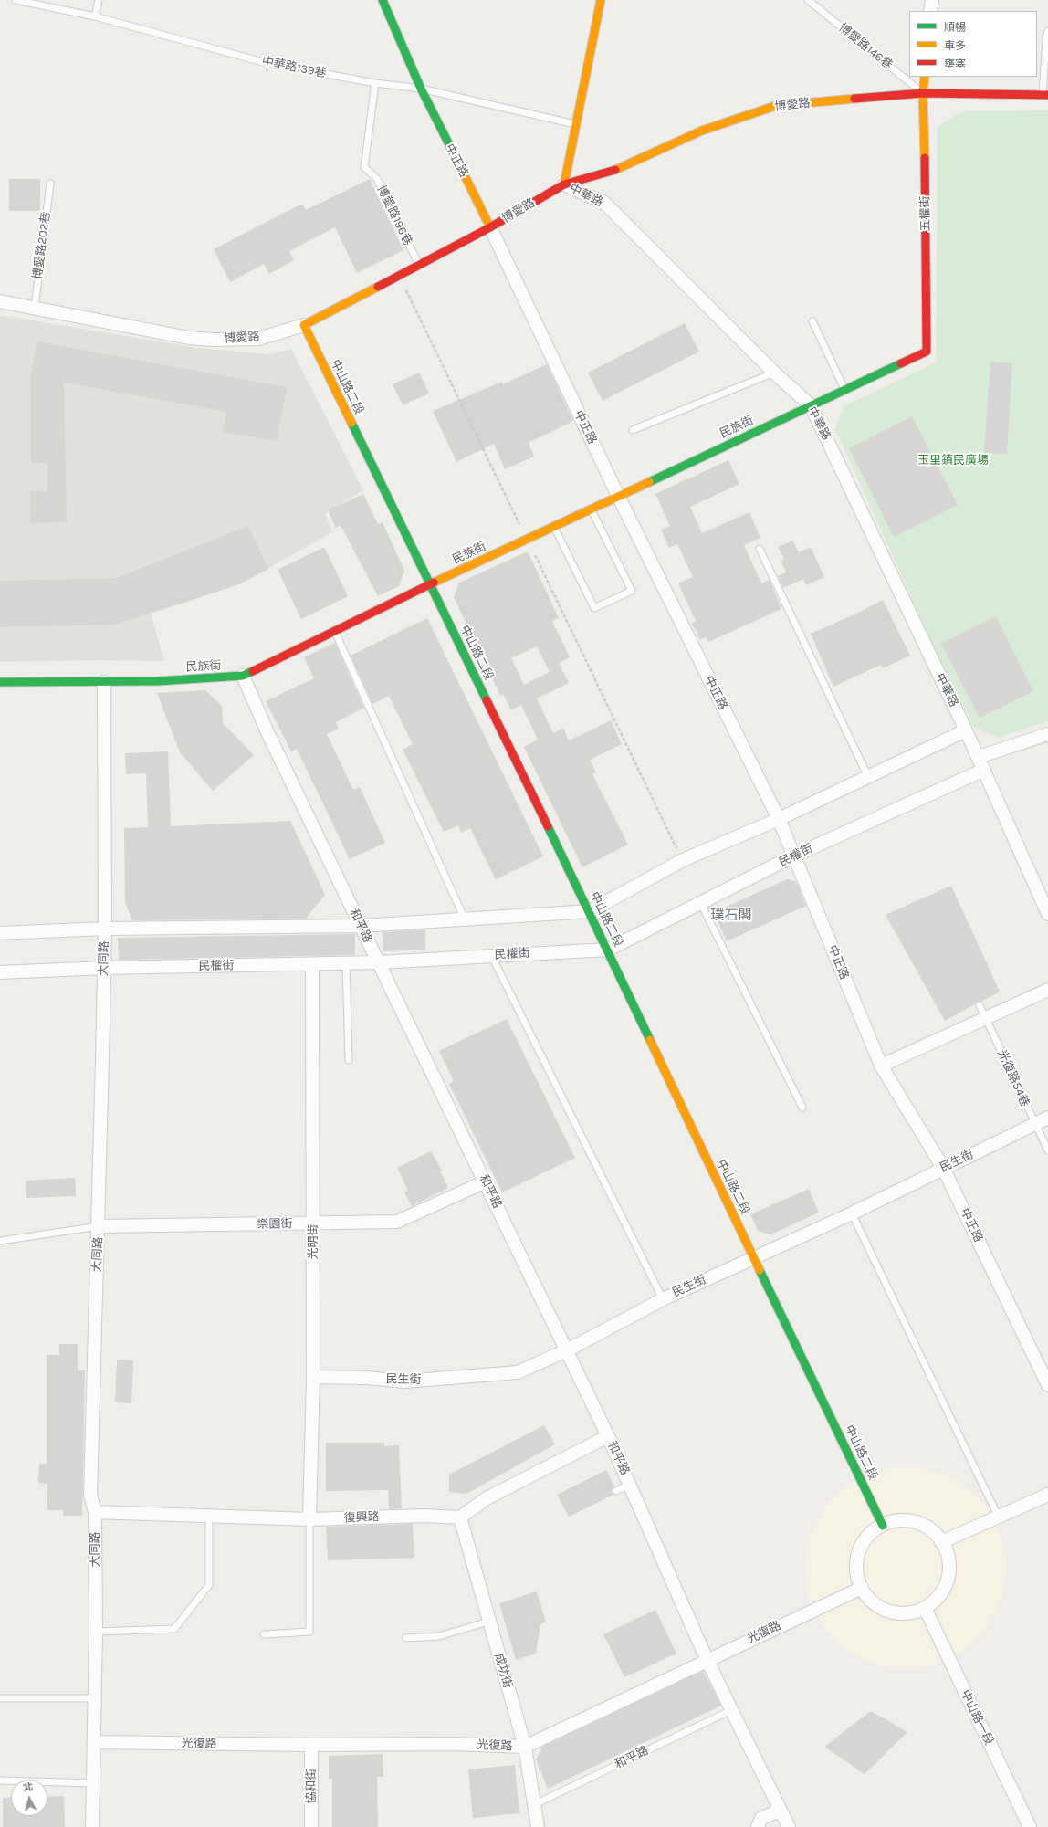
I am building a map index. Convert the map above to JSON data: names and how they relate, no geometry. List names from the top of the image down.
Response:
{
  "streets": {
    "street": [
      "博愛路",
      "中正路",
      "中華路",
      "五權街",
      "中山路二段",
      "民族街",
      "民權街",
      "和平路",
      "大同路",
      "民生街",
      "樂園街",
      "光明街",
      "復興路",
      "光復路",
      "成功街",
      "中山路一段",
      "協和街"
    ],
    "lane": [
      "博愛路146巷",
      "中華路139巷",
      "博愛路196巷",
      "博愛路202巷",
      "光復路54巷"
    ]
  },
  "crossings": [
    ["博愛路146巷", "博愛路"],
    ["博愛路146巷", "五權街"],
    ["中華路139巷", "中正路"],
    ["中華路139巷", "中華路"],
    ["中華路139巷", "博愛路196巷"],
    ["博愛路", "中正路"],
    ["博愛路", "中華路"],
    ["博愛路", "五權街"],
    ["博愛路", "博愛路196巷"],
    ["博愛路", "博愛路202巷"],
    ["博愛路", "中山路二段"],
    ["中正路", "民族街"],
    ["中正路", "民權街"],
    ["中正路", "民生街"],
    ["中華路", "民族街"],
    ["中華路", "民權街"],
    ["五權街", "民族街"],
    ["中山路二段", "民族街"],
    ["中山路二段", "民權街"],
    ["中山路二段", "民生街"],
    ["中山路二段", "光復路"],
    ["中山路二段", "中山路一段"],
    ["民族街", "和平路"],
    ["民族街", "大同路"],
    ["民權街", "和平路"],
    ["民權街", "大同路"],
    ["民權街", "光明街"],
    ["和平路", "民生街"],
    ["和平路", "樂園街"],
    ["和平路", "光復路"],
    ["和平路", "成功街"],
    ["大同路", "樂園街"],
    ["大同路", "復興路"],
    ["大同路", "光復路"],
    ["光復路54巷", "民生街"],
    ["民生街", "光明街"],
    ["樂園街", "光明街"],
    ["光明街", "復興路"],
    ["復興路", "成功街"],
    ["光復路", "成功街"],
    ["光復路", "中山路一段"],
    ["光復路", "協和街"]
  ],
  "districts": ["璞石閣"],
  "parks": ["玉里鎮民廣場"],
  "legend": ["順暢", "車多", "壅塞"],
  "north": "top"
}
